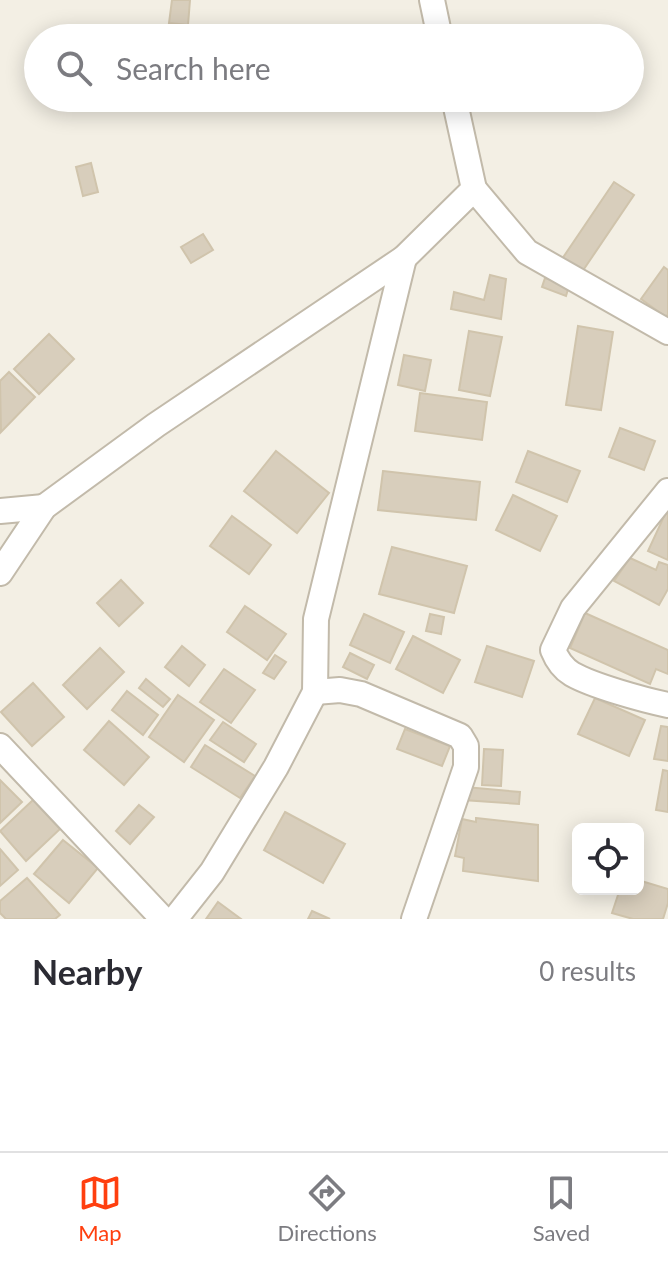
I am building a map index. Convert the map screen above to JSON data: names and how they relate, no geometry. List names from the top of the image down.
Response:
{
  "page": {
    "search": "Search here",
    "heading": ["Nearby", "0 results"],
    "nav": ["Map", "Directions", "Saved"]
  }
}
